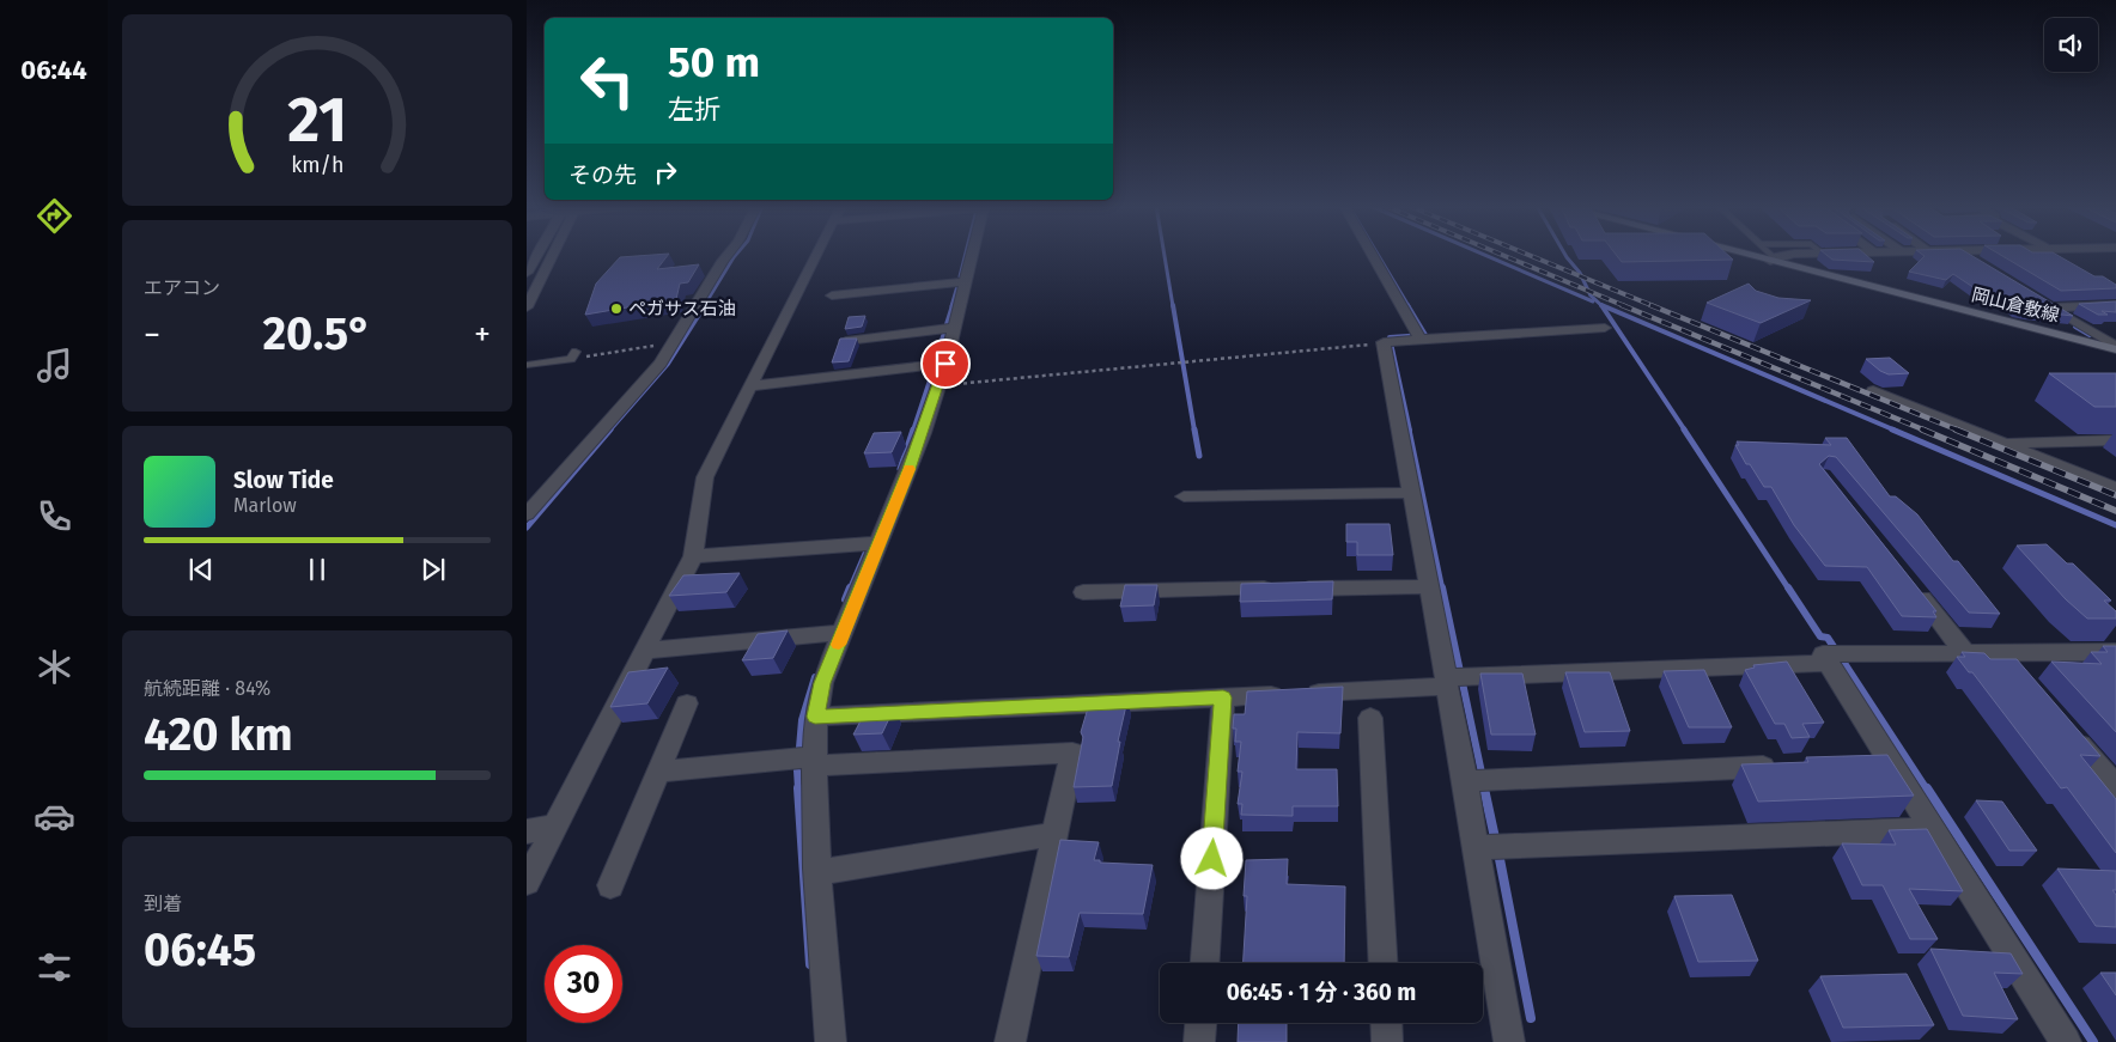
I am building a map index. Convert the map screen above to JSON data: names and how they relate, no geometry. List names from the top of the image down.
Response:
{
  "streets": {
    "main road": ["岡山倉敷線"]
  },
  "places": ["ペガサス石油"],
  "page": {
    "tabs": "06:44",
    "turn": ["50 m", "左折"],
    "then": "その先",
    "tile": [
      "エアコン",
      ["航続距離 · 84%", "420 km"],
      ["到着", "06:45"]
    ],
    "heat": ["−", "20.5°", "+"],
    "song": ["Slow Tide", "Marlow"],
    "limit": "30",
    "trip": "06:45 · 1 分 · 360 m",
    "gauge": ["21", "km/h"]
  }
}
